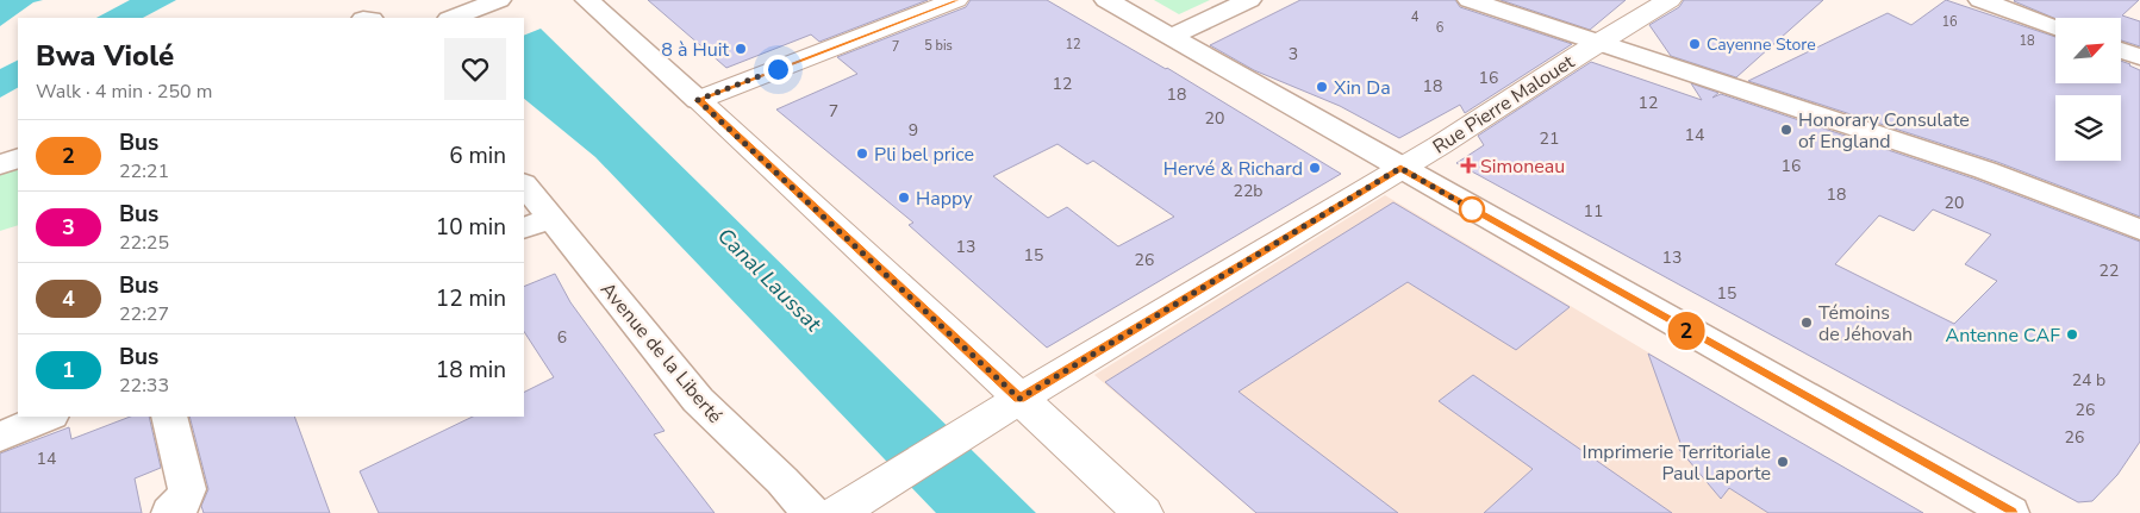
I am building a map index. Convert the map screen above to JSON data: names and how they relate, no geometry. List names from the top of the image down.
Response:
{
  "streets": {
    "street": ["Rue Pierre Malouet", "Avenue de la Liberté"]
  },
  "water": ["Canal Laussat"],
  "places": {
    "other": [
      "Cayenne Store",
      "8 à Huit",
      "Xin Da",
      "Honorary Consulate of England",
      "Pli bel price",
      "Hervé & Richard",
      "Happy",
      "Témoins de Jéhovah",
      "Antenne CAF",
      "Imprimerie Territoriale Paul Laporte"
    ],
    "health": ["Simoneau"]
  },
  "lines": ["bus line 2"],
  "house_numbers": [
    "4",
    "16",
    "6",
    "18",
    "12",
    "5 bis",
    "7",
    "3",
    "16",
    "12",
    "18",
    "18",
    "12",
    "7",
    "20",
    "9",
    "14",
    "21",
    "16",
    "22b",
    "18",
    "20",
    "11",
    "13",
    "15",
    "13",
    "26",
    "22",
    "15",
    "6",
    "24 b",
    "26",
    "26",
    "14"
  ],
  "north": "top right",
  "page": {
    "on_map": "2",
    "heading": ["Bwa Violé", "Walk · 4 min · 250 m"],
    "list": [
      {
        "mark": "2",
        "name": "Bus",
        "note": "22:21",
        "value": "6 min"
      },
      {
        "mark": "3",
        "name": "Bus",
        "note": "22:25",
        "value": "10 min"
      },
      {
        "mark": "4",
        "name": "Bus",
        "note": "22:27",
        "value": "12 min"
      },
      {
        "mark": "1",
        "name": "Bus",
        "note": "22:33",
        "value": "18 min"
      }
    ]
  }
}
